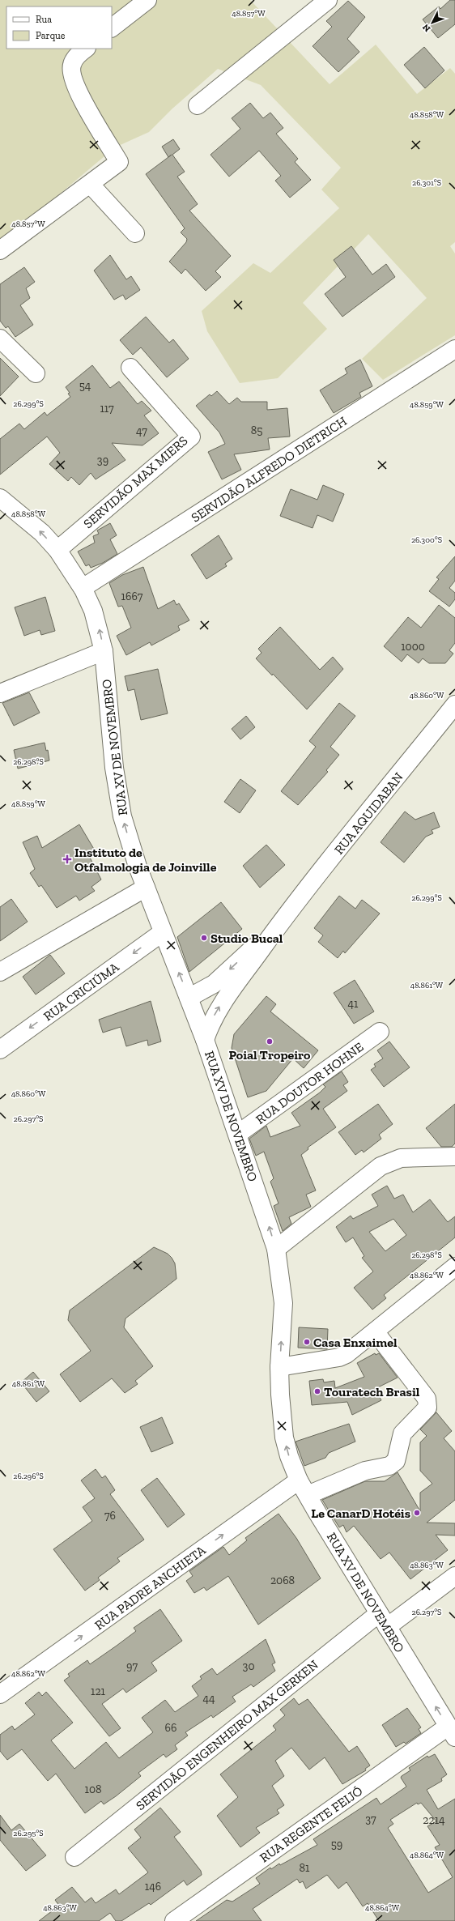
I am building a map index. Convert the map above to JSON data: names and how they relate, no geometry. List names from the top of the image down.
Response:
{
  "streets": {
    "street": [
      "SERVIDÃO ALFREDO DIETRICH",
      "SERVIDÃO MAX MIERS",
      "RUA XV DE NOVEMBRO",
      "RUA AQUIDABAN",
      "RUA CRICIÚMA",
      "RUA DOUTOR HOHNE",
      "RUA PADRE ANCHIETA",
      "SERVIDÃO ENGENHEIRO MAX GERKEN",
      "RUA REGENTE FEIJÓ"
    ]
  },
  "crossings": [
    ["SERVIDÃO ALFREDO DIETRICH", "RUA XV DE NOVEMBRO"],
    ["SERVIDÃO MAX MIERS", "RUA XV DE NOVEMBRO"],
    ["RUA XV DE NOVEMBRO", "RUA AQUIDABAN"],
    ["RUA XV DE NOVEMBRO", "RUA CRICIÚMA"],
    ["RUA XV DE NOVEMBRO", "RUA DOUTOR HOHNE"],
    ["RUA XV DE NOVEMBRO", "RUA PADRE ANCHIETA"],
    ["RUA XV DE NOVEMBRO", "SERVIDÃO ENGENHEIRO MAX GERKEN"],
    ["RUA XV DE NOVEMBRO", "RUA REGENTE FEIJÓ"]
  ],
  "one_way": ["RUA XV DE NOVEMBRO", "RUA PADRE ANCHIETA"],
  "places": {
    "health": ["Instituto de Otfalmologia de Joinville"],
    "other": [
      "Studio Bucal",
      "Poial Tropeiro",
      "Casa Enxaimel",
      "Touratech Brasil",
      "Le CanarD Hotéis"
    ]
  },
  "house_numbers": [
    "54",
    "117",
    "85",
    "47",
    "39",
    "1667",
    "1000",
    "41",
    "76",
    "2068",
    "97",
    "30",
    "121",
    "44",
    "66",
    "108",
    "37",
    "2214",
    "59",
    "81",
    "146"
  ],
  "legend": ["Rua", "Parque"],
  "north": "bottom left",
  "coordinates": [
    "48.857°W",
    "48.858°W",
    "26.301°S",
    "26.299°S",
    "48.859°W",
    "26.300°S",
    "48.860°W",
    "26.298°S",
    "48.861°W",
    "26.297°S",
    "48.862°W",
    "26.296°S",
    "48.863°W",
    "26.295°S",
    "48.864°W"
  ]
}
